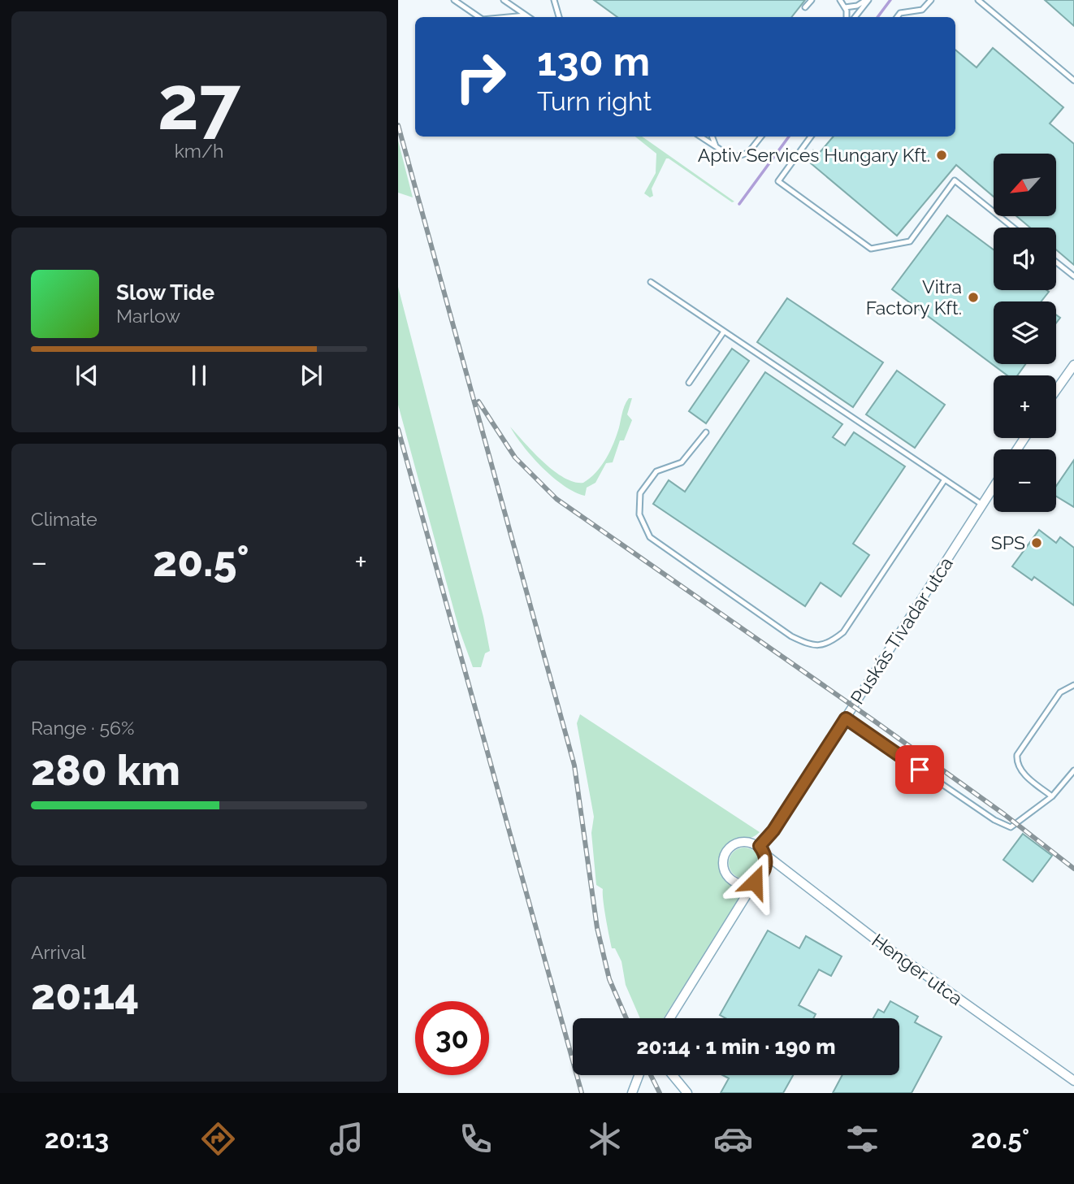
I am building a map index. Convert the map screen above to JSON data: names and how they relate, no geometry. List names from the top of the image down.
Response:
{
  "streets": {
    "street": ["Puskás Tivadar utca", "Henger utca"]
  },
  "crossings": [
    ["Puskás Tivadar utca", "Henger utca"]
  ],
  "places": ["Aptiv Services Hungary Kft.", "Vitra Factory Kft.", "SPS"],
  "north": "bottom left",
  "page": {
    "tile": [
      ["27", "km/h"],
      "Climate",
      ["Range · 56%", "280 km"],
      ["Arrival", "20:14"]
    ],
    "turn": ["130 m", "Turn right"],
    "map_buttons": ["+", "−"],
    "song": ["Slow Tide", "Marlow"],
    "heat": ["−", "20.5°", "+"],
    "limit": "30",
    "trip": "20:14 · 1 min · 190 m",
    "tabs": ["20:13", "20.5°"]
  }
}
